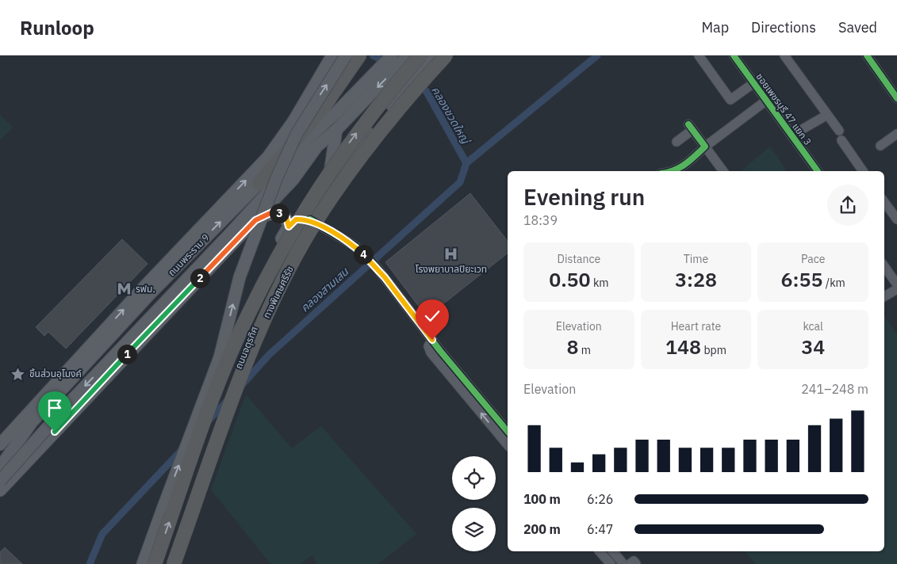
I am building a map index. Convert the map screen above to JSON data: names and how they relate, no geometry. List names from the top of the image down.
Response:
{
  "streets": {
    "highway": ["ทางพิเศษศรีรัช"],
    "main road": ["ถนนพระราม 9", "ถนนจตุรทิศ"],
    "street": ["ซอยเพชรบุรี 47 แยก 3"]
  },
  "water": ["คลองชวดใหญ่", "คลองสามเสน"],
  "places": {
    "hospital": ["โรงพยาบาลปิยะเวท"],
    "metro station": ["รฟม."],
    "place": ["ชิ้นส่วนอุโมงค์"]
  },
  "page": {
    "header": "Runloop",
    "nav": ["Map", "Directions", "Saved"],
    "heading": ["Evening run", "18:39"],
    "pins": [
      "3",
      "4",
      "2",
      "1"
    ],
    "stats": [
      ["Distance", "0.50 km"],
      ["Time", "3:28"],
      ["Pace", "6:55 /km"],
      ["Elevation", "8 m"],
      ["Heart rate", "148 bpm"],
      ["kcal", "34"]
    ],
    "chart": ["Elevation", "241–248 m"],
    "list": [
      {
        "name": "100 m",
        "note": "6:26"
      },
      {
        "name": "200 m",
        "note": "6:47"
      }
    ]
  }
}
